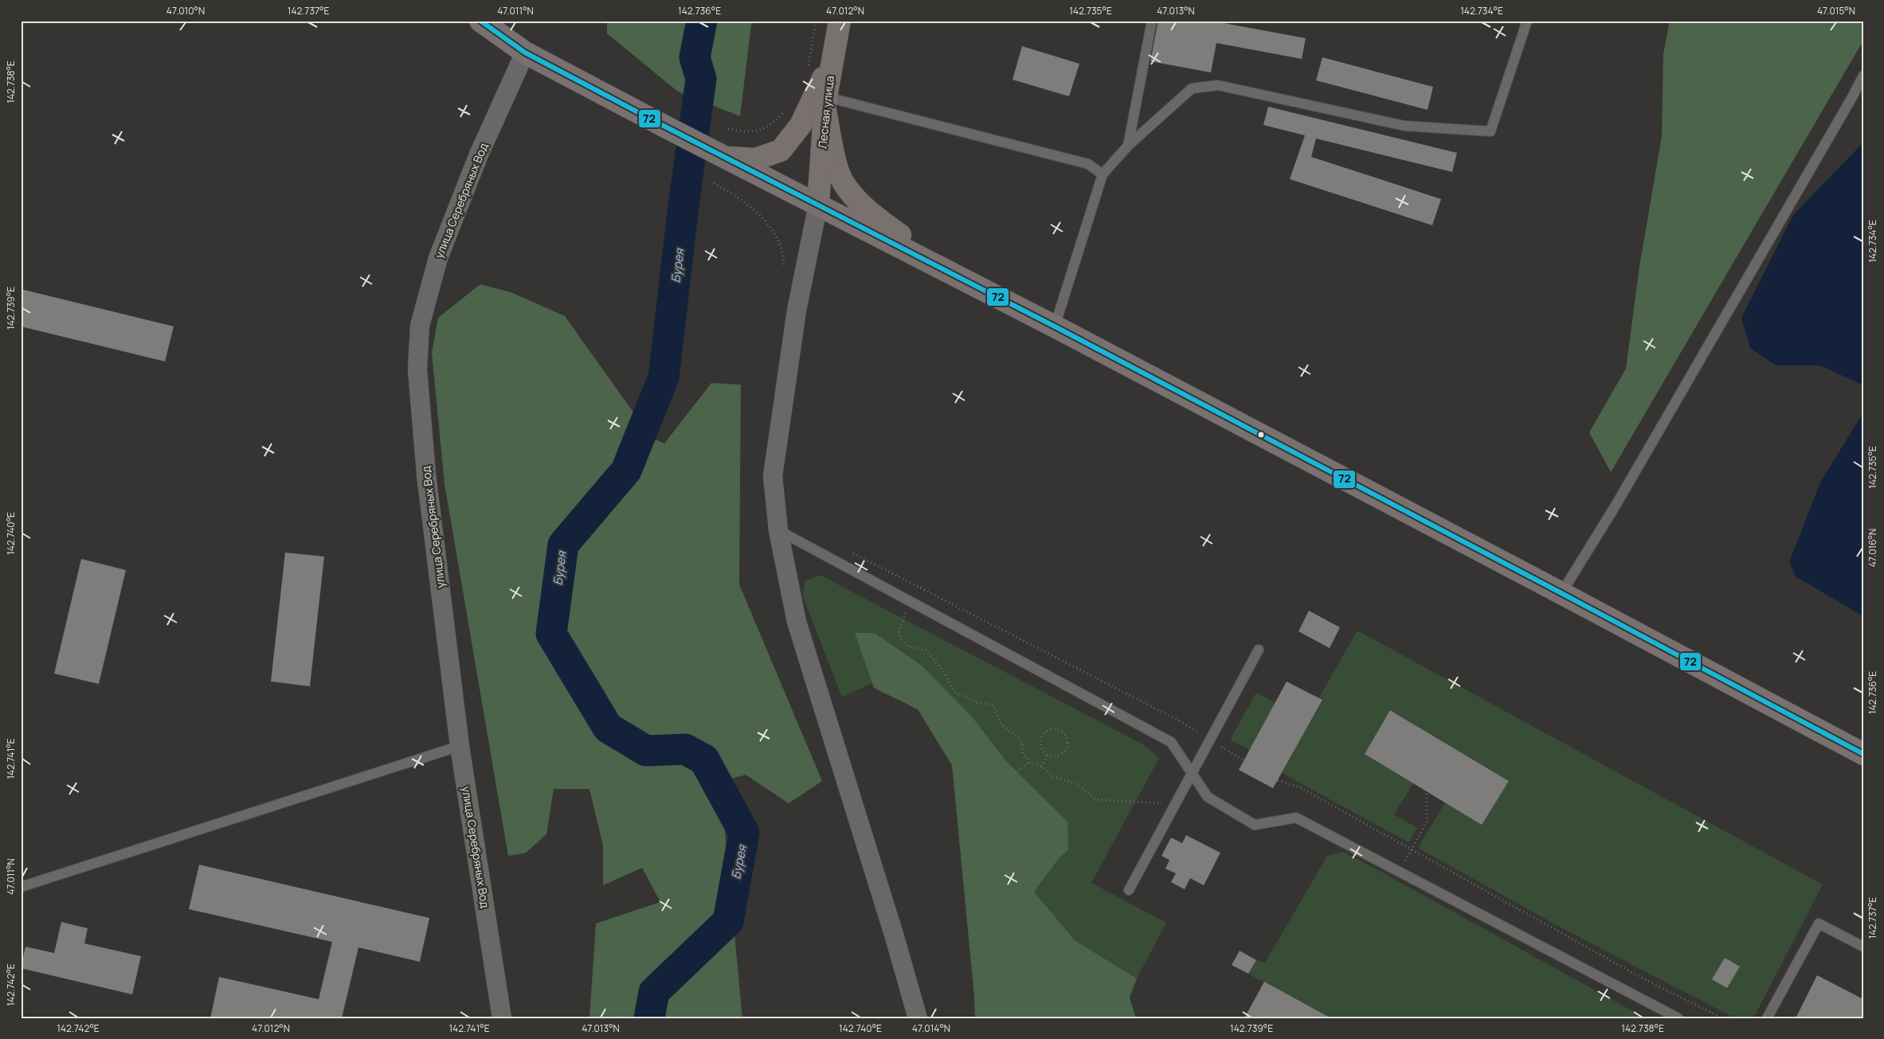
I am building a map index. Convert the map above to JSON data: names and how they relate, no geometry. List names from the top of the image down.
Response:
{
  "streets": {
    "main road": ["Лесная улица"],
    "street": ["улица Серебряных Вод"]
  },
  "water": ["Бурея"],
  "lines": ["transit line 72"],
  "coordinates": [
    "47.010°N",
    "142.737°E",
    "47.011°N",
    "142.736°E",
    "47.012°N",
    "142.735°E",
    "47.013°N",
    "142.734°E",
    "47.015°N",
    "142.738°E",
    "142.739°E",
    "142.740°E",
    "47.016°N",
    "142.741°E",
    "142.742°E",
    "47.014°N"
  ]
}
